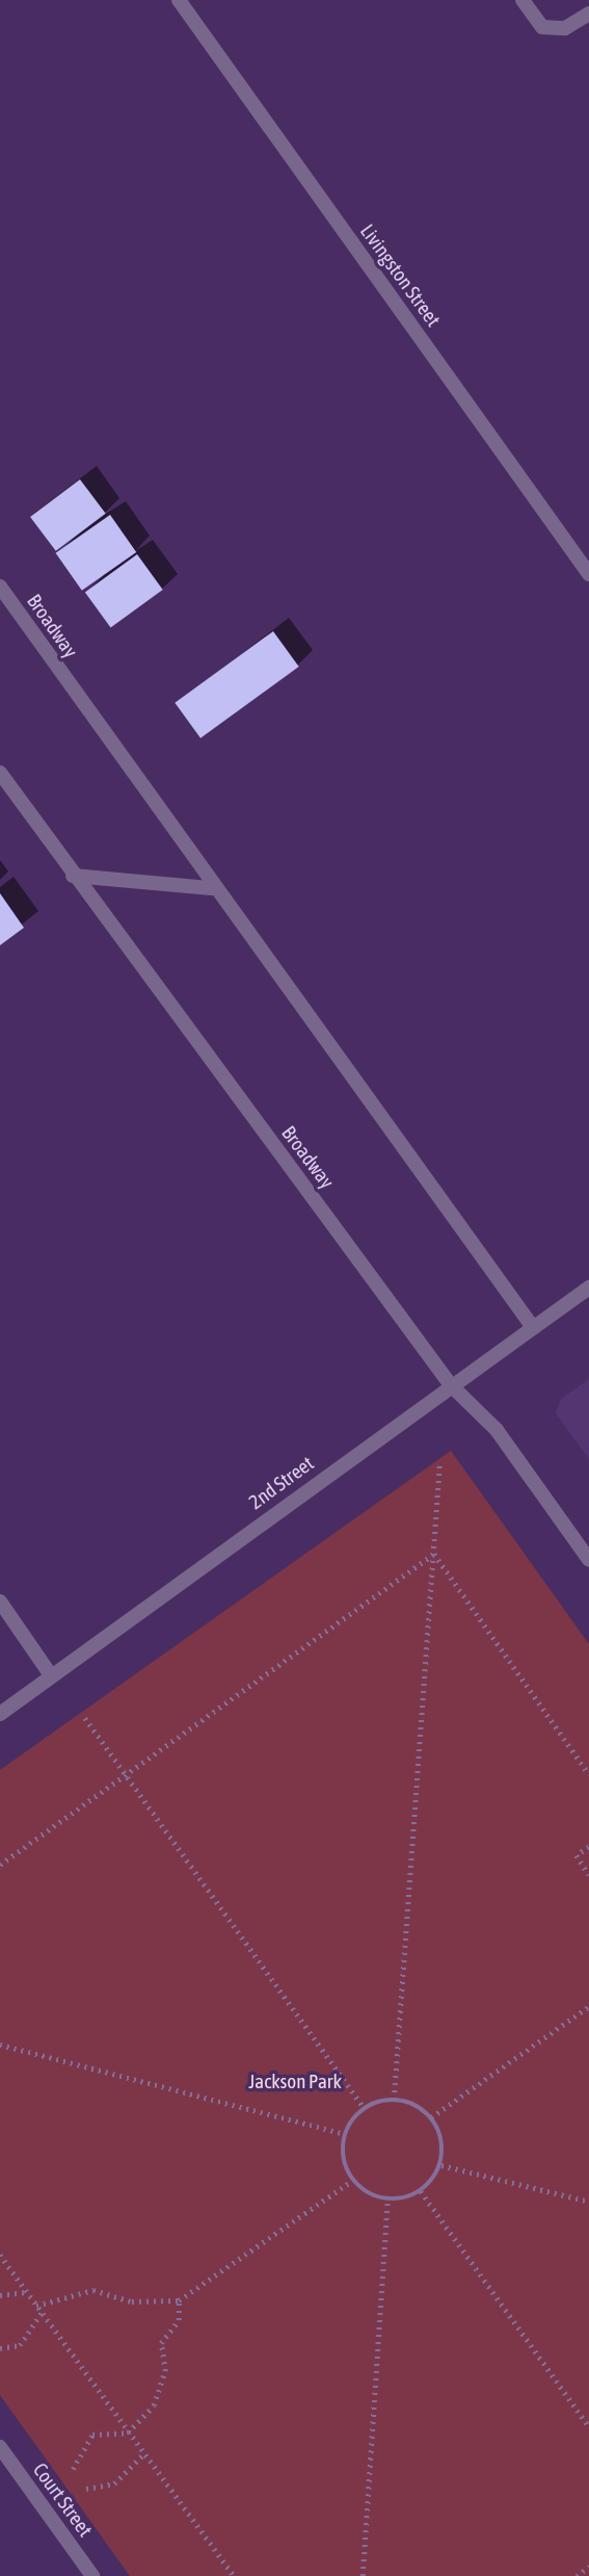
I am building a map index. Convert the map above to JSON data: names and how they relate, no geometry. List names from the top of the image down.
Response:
{
  "streets": {
    "street": [
      "Livingston Street",
      "Broadway",
      "2nd Street",
      "Court Street"
    ]
  },
  "crossings": [
    ["Broadway", "2nd Street"]
  ],
  "parks": ["Jackson Park"]
}
